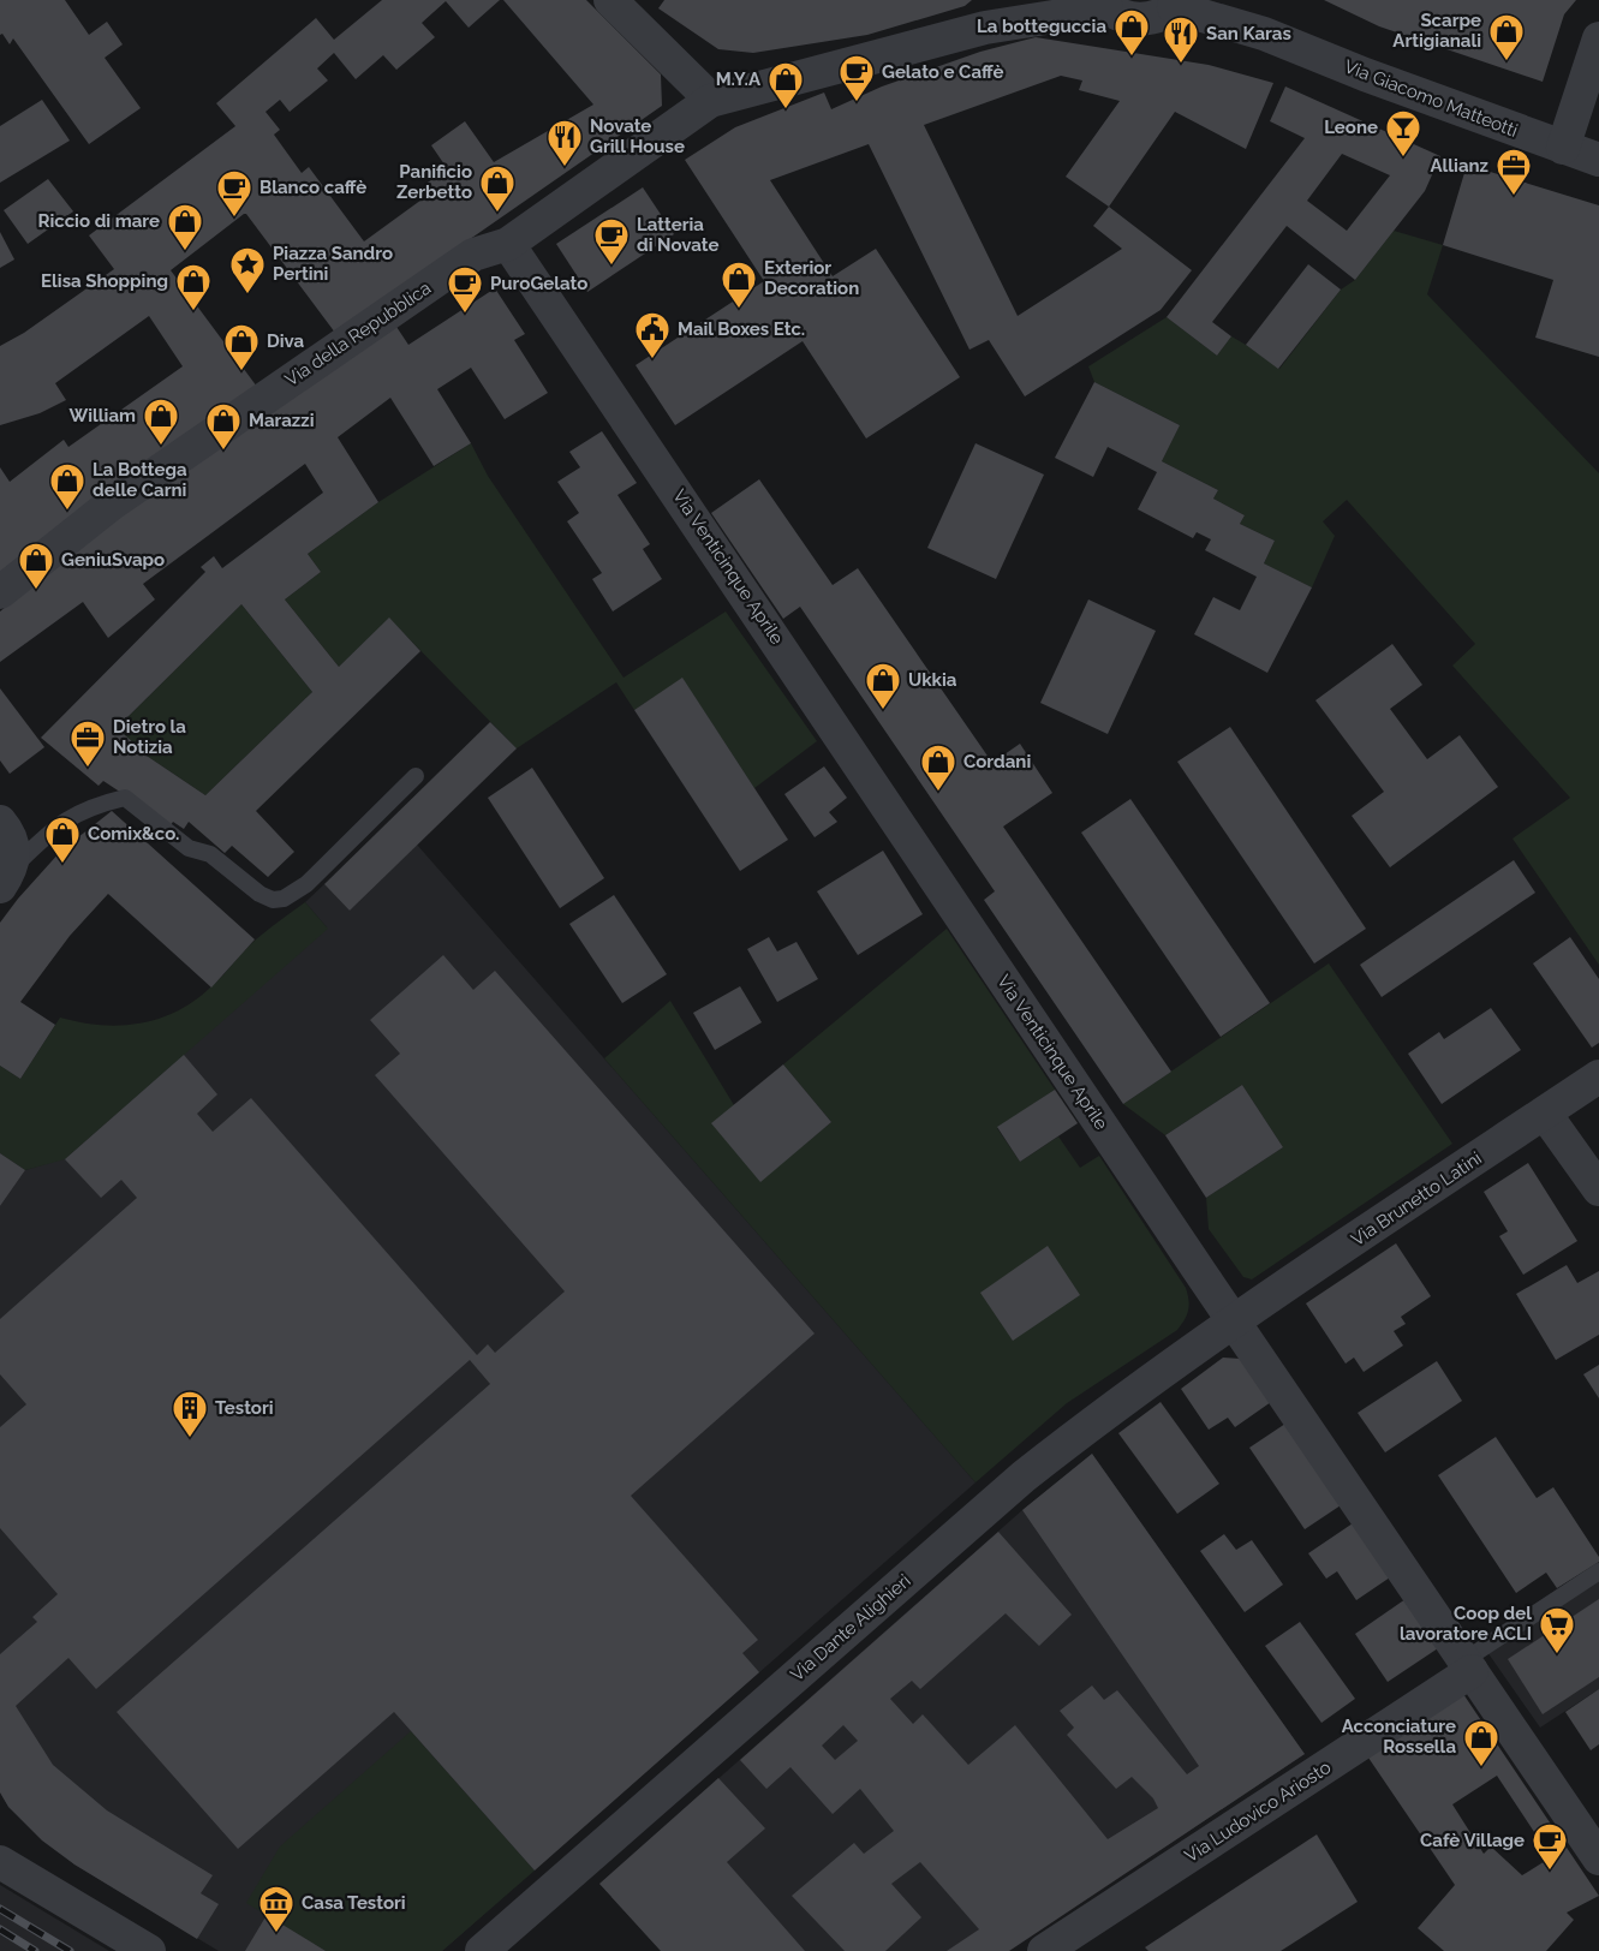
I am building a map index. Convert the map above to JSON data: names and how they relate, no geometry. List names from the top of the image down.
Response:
{
  "streets": {
    "street": [
      "Via Giacomo Matteotti",
      "Via della Repubblica",
      "Via Venticinque Aprile",
      "Via Brunetto Latini",
      "Via Dante Alighieri",
      "Via Ludovico Ariosto"
    ]
  },
  "crossings": [
    ["Via della Repubblica", "Via Venticinque Aprile"],
    ["Via Venticinque Aprile", "Via Brunetto Latini"],
    ["Via Venticinque Aprile", "Via Dante Alighieri"],
    ["Via Venticinque Aprile", "Via Ludovico Ariosto"],
    ["Via Brunetto Latini", "Via Dante Alighieri"]
  ],
  "places": {
    "shop": [
      "La botteguccia",
      "Scarpe Artigianali",
      "M.Y.A",
      "Panificio Zerbetto",
      "Riccio di mare",
      "Exterior Decoration",
      "Elisa Shopping",
      "Diva",
      "William",
      "Marazzi",
      "La Bottega delle Carni",
      "GeniuSvapo",
      "Ukkia",
      "Cordani",
      "Comix&co.",
      "Acconciature Rossella"
    ],
    "restaurant": ["San Karas", "Novate Grill House"],
    "cafe": [
      "Gelato e Caffè",
      "Blanco caffè",
      "Latteria di Novate",
      "PuroGelato",
      "Cafè Village"
    ],
    "bar": ["Leone"],
    "office": ["Allianz", "Dietro la Notizia"],
    "place": ["Piazza Sandro Pertini"],
    "public building": ["Mail Boxes Etc."],
    "building": ["Testori"],
    "supermarket": ["Coop del lavoratore ACLI"],
    "museum": ["Casa Testori"]
  }
}
